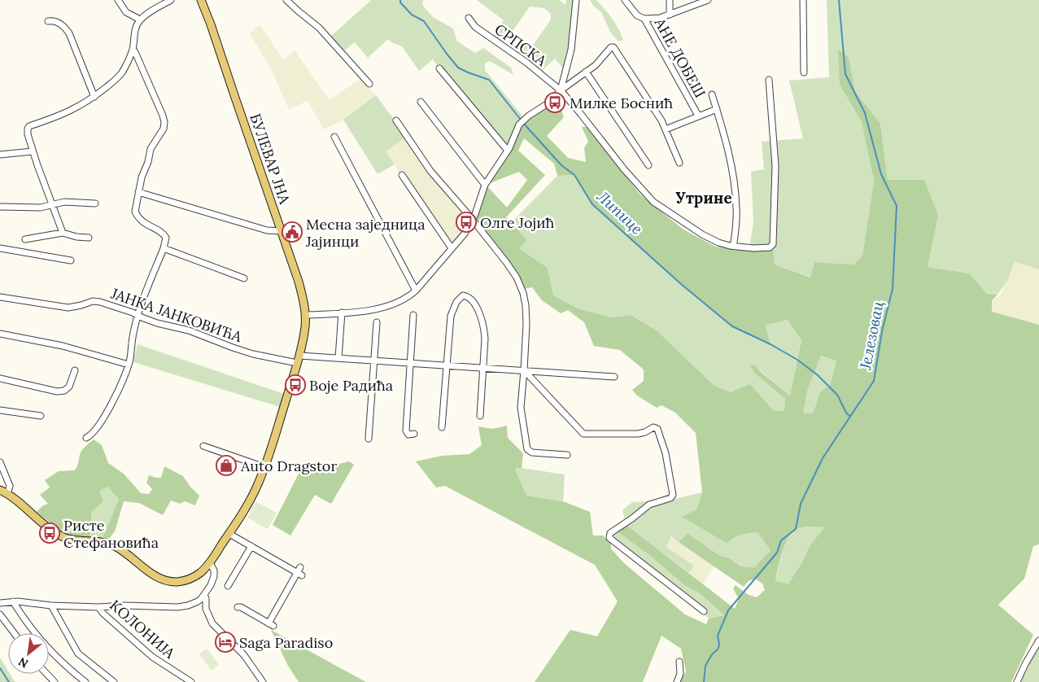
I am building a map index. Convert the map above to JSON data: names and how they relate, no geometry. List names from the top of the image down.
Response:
{
  "streets": {
    "main road": ["БУЛЕВАР ЈНА"],
    "street": [
      "СРПСКА",
      "АНЕ ДОБЕШ",
      "ЈАНКА ЈАНКОВИЋА",
      "КОЛОНИЈА"
    ]
  },
  "crossings": [
    ["СРПСКА", "АНЕ ДОБЕШ"],
    ["БУЛЕВАР ЈНА", "ЈАНКА ЈАНКОВИЋА"]
  ],
  "districts": ["Утрине"],
  "water": ["Липице", "Јелезовац"],
  "places": {
    "bus stop": [
      "Милке Боснић",
      "Олге Јојић",
      "Воје Радића",
      "Ристе Стефановића"
    ],
    "public building": ["Месна заједница Јајинци"],
    "shop": ["Auto Dragstor"],
    "hotel": ["Saga Paradiso"]
  },
  "north": "bottom left"
}
